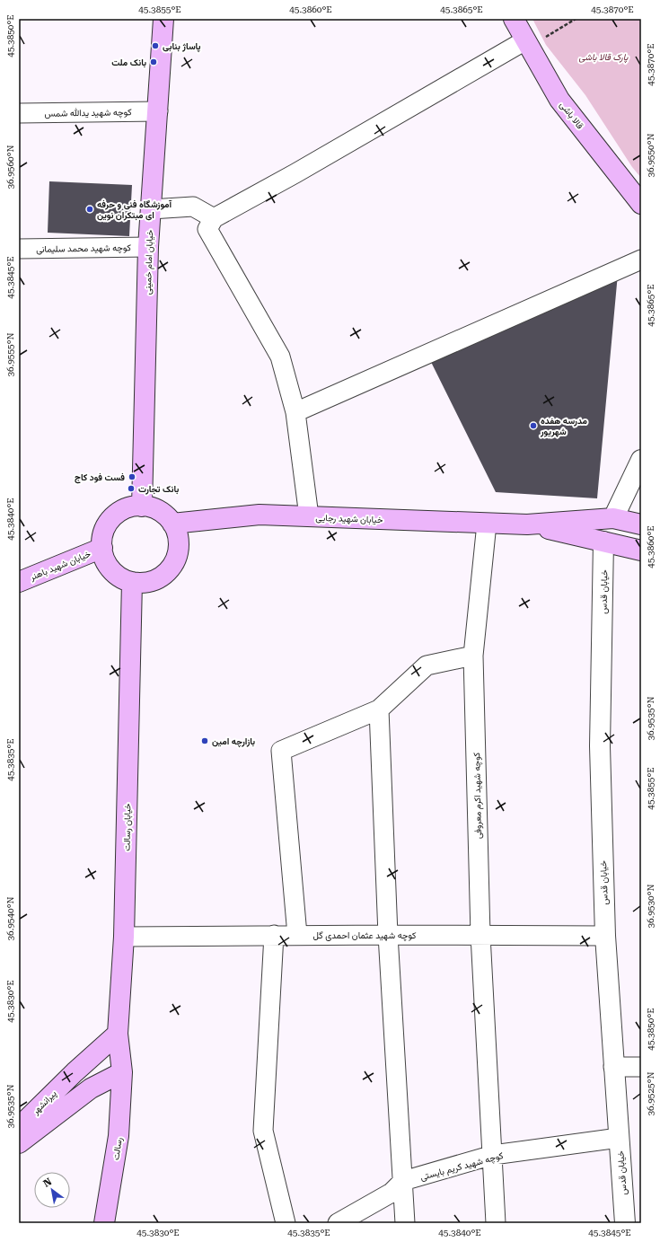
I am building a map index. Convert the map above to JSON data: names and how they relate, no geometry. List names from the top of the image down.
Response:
{
  "streets": {
    "main road": [
      "قالا باشی",
      "خیابان امام خمینی",
      "خیابان شهید رجایی",
      "خیابان شهید باهنر",
      "خیابان رسالت",
      "پیرانشهر",
      "رسالت"
    ],
    "street": [
      "کوچه شهید یدالله شمس",
      "کوچه شهید محمد سلیمانی",
      "خیابان قدس",
      "کوچه شهید اکرم معروفی",
      "کوچه شهید عثمان احمدی گل",
      "کوچه شهید کریم بایستی"
    ]
  },
  "crossings": [
    ["کوچه شهید یدالله شمس", "خیابان امام خمینی"],
    ["کوچه شهید محمد سلیمانی", "خیابان امام خمینی"],
    ["خیابان امام خمینی", "خیابان شهید رجایی"],
    ["خیابان امام خمینی", "خیابان شهید باهنر"],
    ["خیابان امام خمینی", "خیابان رسالت"],
    ["خیابان شهید رجایی", "خیابان شهید باهنر"],
    ["خیابان شهید رجایی", "خیابان قدس"],
    ["خیابان شهید رجایی", "کوچه شهید اکرم معروفی"],
    ["خیابان شهید رجایی", "خیابان رسالت"],
    ["خیابان شهید باهنر", "خیابان رسالت"],
    ["خیابان قدس", "کوچه شهید عثمان احمدی گل"],
    ["خیابان قدس", "کوچه شهید کریم بایستی"],
    ["کوچه شهید اکرم معروفی", "کوچه شهید عثمان احمدی گل"],
    ["کوچه شهید اکرم معروفی", "کوچه شهید کریم بایستی"],
    ["خیابان رسالت", "کوچه شهید عثمان احمدی گل"],
    ["خیابان رسالت", "پیرانشهر"],
    ["خیابان رسالت", "رسالت"],
    ["پیرانشهر", "رسالت"]
  ],
  "parks": ["پارک قالا باشی"],
  "places": [
    "پاساژ بنابی",
    "بانک ملت",
    "آموزشگاه فنی و حرفه ای مبتکران نوین",
    "مدرسه هفده شهریور",
    "فست فود کاج",
    "بانک تجارت",
    "بازارچه امین"
  ],
  "north": "top left",
  "coordinates": [
    "45.3855°E",
    "45.3860°E",
    "45.3865°E",
    "45.3870°E",
    "45.3850°E",
    "36.9550°N",
    "36.9560°N",
    "45.3845°E",
    "36.9555°N",
    "45.3840°E",
    "36.9535°N",
    "45.3835°E",
    "36.9530°N",
    "36.9540°N",
    "45.3830°E",
    "36.9525°N"
  ]
}
